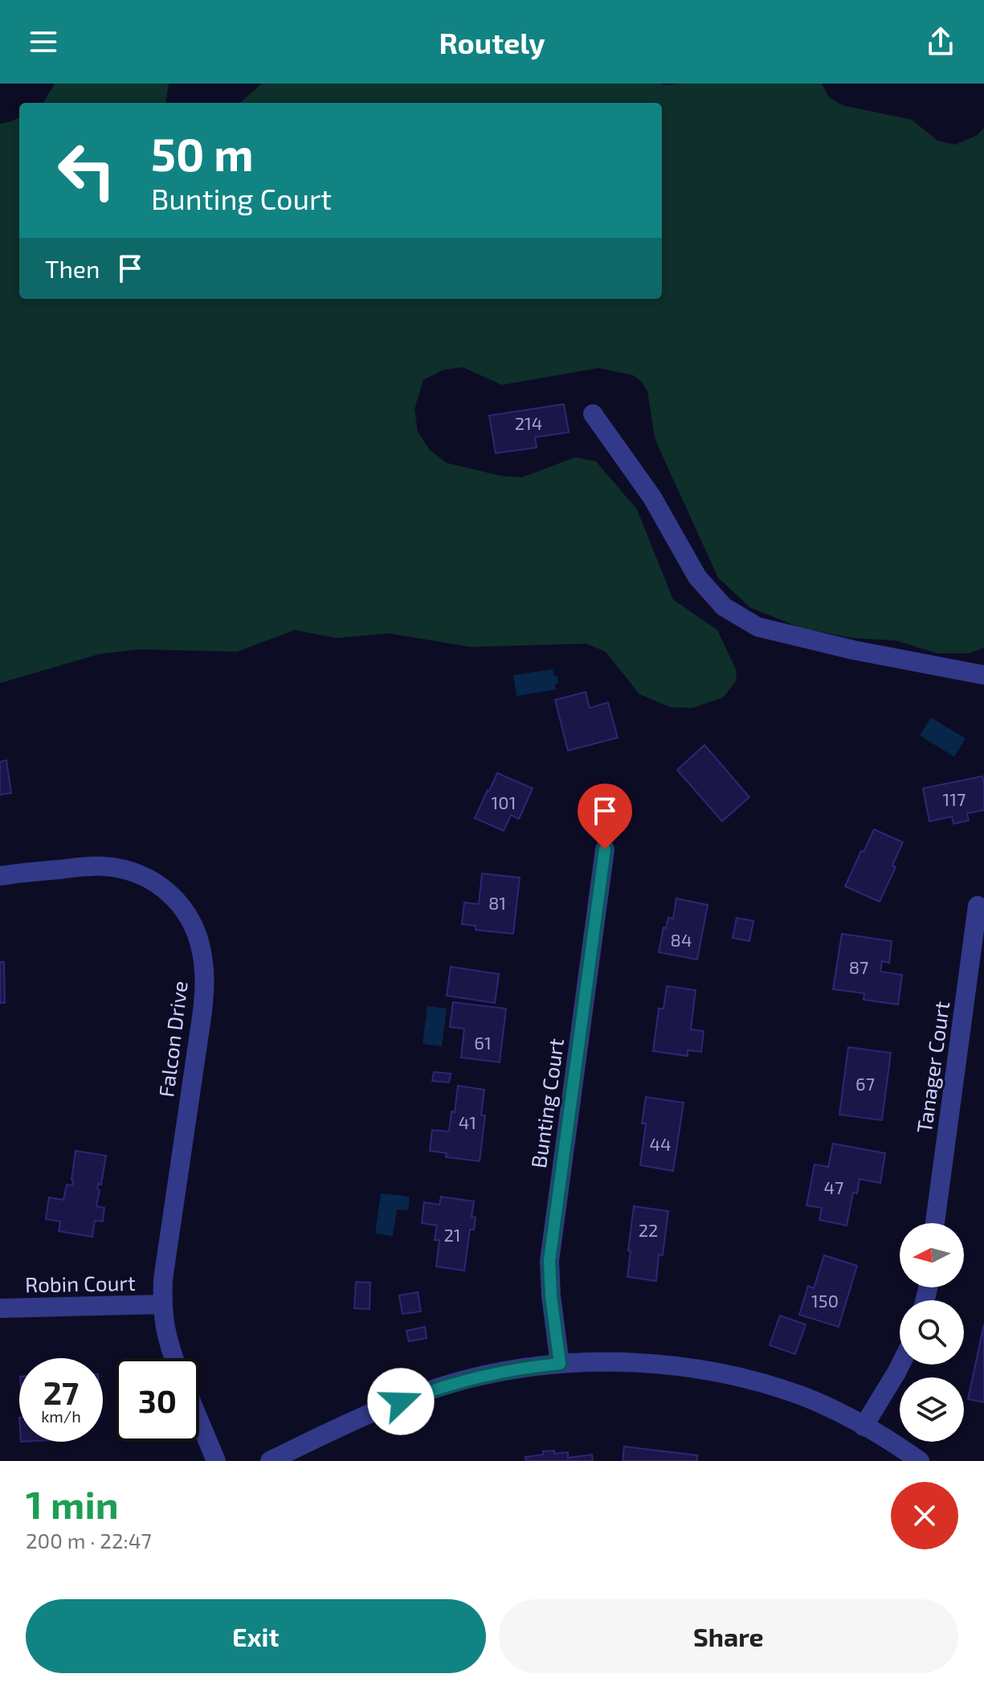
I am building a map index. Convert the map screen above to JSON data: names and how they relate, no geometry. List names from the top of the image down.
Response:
{
  "streets": {
    "street": [
      "Falcon Drive",
      "Tanager Court",
      "Bunting Court",
      "Robin Court"
    ]
  },
  "crossings": [
    ["Falcon Drive", "Robin Court"]
  ],
  "house_numbers": [
    "214",
    "117",
    "101",
    "81",
    "84",
    "87",
    "61",
    "67",
    "41",
    "44",
    "47",
    "22",
    "21",
    "150"
  ],
  "north": "left",
  "page": {
    "header": "Routely",
    "turn": ["50 m", "Bunting Court"],
    "then": "Then",
    "speed": "27 km/h",
    "limit": "30",
    "heading": ["1 min", "200 m · 22:47"],
    "buttons": ["Exit", "Share"]
  }
}
